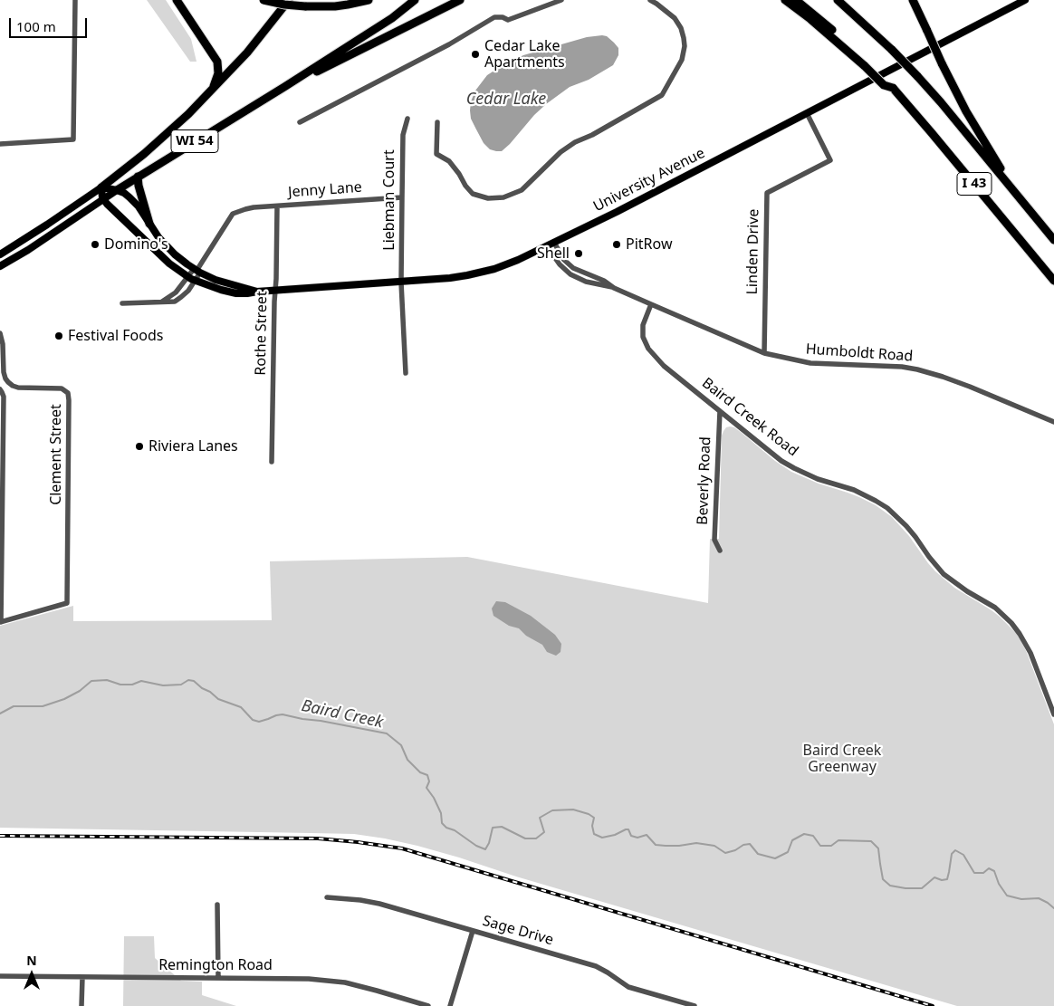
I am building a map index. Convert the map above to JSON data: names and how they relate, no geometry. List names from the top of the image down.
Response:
{
  "streets": {
    "highway": ["WI 54", "I 43"],
    "main road": ["University Avenue"],
    "street": [
      "Jenny Lane",
      "Liebman Court",
      "Linden Drive",
      "Rothe Street",
      "Humboldt Road",
      "Baird Creek Road",
      "Clement Street",
      "Beverly Road",
      "Sage Drive",
      "Remington Road"
    ]
  },
  "crossings": [
    ["WI 54", "University Avenue"],
    ["University Avenue", "Liebman Court"],
    ["University Avenue", "Linden Drive"],
    ["University Avenue", "Rothe Street"],
    ["University Avenue", "Humboldt Road"],
    ["Jenny Lane", "Liebman Court"],
    ["Jenny Lane", "Rothe Street"],
    ["Linden Drive", "Humboldt Road"],
    ["Humboldt Road", "Baird Creek Road"],
    ["Baird Creek Road", "Beverly Road"]
  ],
  "water": ["Cedar Lake", "Baird Creek"],
  "parks": ["Baird Creek Greenway"],
  "places": [
    "Cedar Lake Apartments",
    "Domino's",
    "PitRow",
    "Shell",
    "Festival Foods",
    "Riviera Lanes"
  ],
  "scale_bar": "100 m",
  "north": "top"
}
